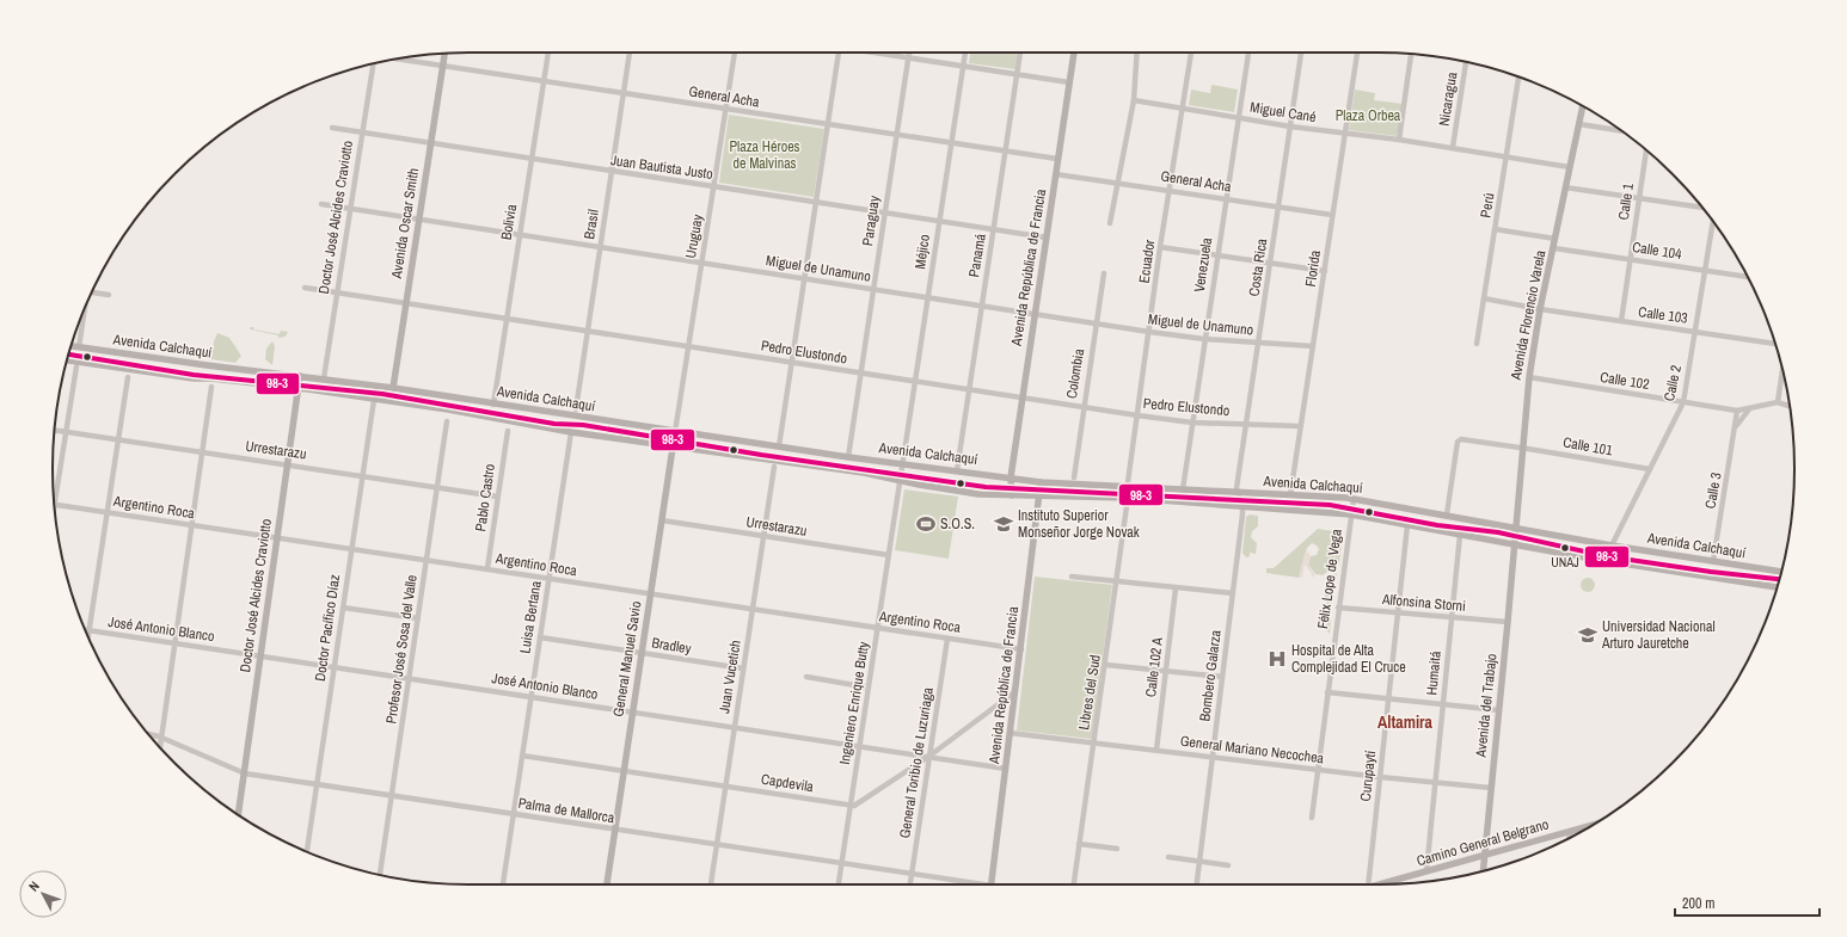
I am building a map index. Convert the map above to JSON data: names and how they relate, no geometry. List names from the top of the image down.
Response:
{
  "streets": {
    "main road": [
      "Doctor José Alcides Craviotto",
      "Avenida Oscar Smith",
      "Avenida República de Francia",
      "Avenida Florencio Varela",
      "Avenida Calchaquí",
      "General Manuel Savio",
      "Avenida del Trabajo",
      "Camino General Belgrano"
    ],
    "street": [
      "General Acha",
      "Nicaragua",
      "Miguel Cané",
      "Juan Bautista Justo",
      "Calle 1",
      "Perú",
      "Paraguay",
      "Bolivia",
      "Brasil",
      "Uruguay",
      "Calle 104",
      "Méjico",
      "Panamá",
      "Ecuador",
      "Venezuela",
      "Costa Rica",
      "Miguel de Unamuno",
      "Florida",
      "Calle 103",
      "Pedro Elustondo",
      "Colombia",
      "Calle 102",
      "Calle 2",
      "Calle 101",
      "Urrestarazu",
      "Calle 3",
      "Pablo Castro",
      "Argentino Roca",
      "Félix Lope de Vega",
      "Alfonsina Storni",
      "Luisa Bertana",
      "Doctor Pacífico Díaz",
      "José Antonio Blanco",
      "Bradley",
      "Profesor José Sosa del Valle",
      "Calle 102 A",
      "Humaitá",
      "Bombero Galarza",
      "Juan Vucetich",
      "Libres del Sud",
      "Ingeniero Enrique Butty",
      "General Mariano Necochea",
      "General Toribio de Luzuriaga",
      "Curupaytí",
      "Capdevila",
      "Palma de Mallorca"
    ]
  },
  "crossings": [
    ["General Acha", "Paraguay"],
    ["General Acha", "Bolivia"],
    ["General Acha", "Avenida Oscar Smith"],
    ["General Acha", "Brasil"],
    ["General Acha", "Uruguay"],
    ["General Acha", "Méjico"],
    ["General Acha", "Panamá"],
    ["General Acha", "Ecuador"],
    ["General Acha", "Venezuela"],
    ["General Acha", "Avenida República de Francia"],
    ["General Acha", "Costa Rica"],
    ["General Acha", "Florida"],
    ["Nicaragua", "Miguel Cané"],
    ["Miguel Cané", "Perú"],
    ["Miguel Cané", "Ecuador"],
    ["Miguel Cané", "Venezuela"],
    ["Miguel Cané", "Costa Rica"],
    ["Miguel Cané", "Florida"],
    ["Miguel Cané", "Avenida Florencio Varela"],
    ["Juan Bautista Justo", "Doctor José Alcides Craviotto"],
    ["Juan Bautista Justo", "Paraguay"],
    ["Juan Bautista Justo", "Bolivia"],
    ["Juan Bautista Justo", "Avenida Oscar Smith"],
    ["Juan Bautista Justo", "Brasil"],
    ["Juan Bautista Justo", "Uruguay"],
    ["Juan Bautista Justo", "Méjico"],
    ["Juan Bautista Justo", "Panamá"],
    ["Juan Bautista Justo", "Avenida República de Francia"],
    ["Calle 1", "Calle 104"],
    ["Calle 1", "Calle 103"],
    ["Doctor José Alcides Craviotto", "Miguel de Unamuno"],
    ["Doctor José Alcides Craviotto", "Avenida Calchaquí"],
    ["Doctor José Alcides Craviotto", "Pedro Elustondo"],
    ["Doctor José Alcides Craviotto", "Urrestarazu"],
    ["Doctor José Alcides Craviotto", "Argentino Roca"],
    ["Doctor José Alcides Craviotto", "José Antonio Blanco"],
    ["Doctor José Alcides Craviotto", "Palma de Mallorca"],
    ["Paraguay", "Miguel de Unamuno"],
    ["Paraguay", "Avenida Calchaquí"],
    ["Paraguay", "Pedro Elustondo"],
    ["Bolivia", "Miguel de Unamuno"],
    ["Bolivia", "Avenida Calchaquí"],
    ["Bolivia", "Pedro Elustondo"],
    ["Avenida Oscar Smith", "Miguel de Unamuno"],
    ["Avenida Oscar Smith", "Avenida Calchaquí"],
    ["Avenida Oscar Smith", "Pedro Elustondo"],
    ["Brasil", "Miguel de Unamuno"],
    ["Brasil", "Pedro Elustondo"],
    ["Uruguay", "Miguel de Unamuno"],
    ["Uruguay", "Avenida Calchaquí"],
    ["Uruguay", "Pedro Elustondo"],
    ["Uruguay", "General Manuel Savio"],
    ["Calle 104", "Avenida Florencio Varela"],
    ["Calle 104", "Calle 2"],
    ["Méjico", "Miguel de Unamuno"],
    ["Méjico", "Avenida Calchaquí"],
    ["Méjico", "Pedro Elustondo"],
    ["Méjico", "Ingeniero Enrique Butty"],
    ["Panamá", "Miguel de Unamuno"],
    ["Panamá", "Avenida Calchaquí"],
    ["Panamá", "Pedro Elustondo"],
    ["Ecuador", "Miguel de Unamuno"],
    ["Ecuador", "Pedro Elustondo"],
    ["Venezuela", "Miguel de Unamuno"],
    ["Venezuela", "Avenida Calchaquí"],
    ["Venezuela", "Pedro Elustondo"],
    ["Avenida República de Francia", "Miguel de Unamuno"],
    ["Avenida República de Francia", "Avenida Calchaquí"],
    ["Avenida República de Francia", "Pedro Elustondo"],
    ["Avenida República de Francia", "Argentino Roca"],
    ["Avenida República de Francia", "José Antonio Blanco"],
    ["Avenida República de Francia", "General Mariano Necochea"],
    ["Costa Rica", "Miguel de Unamuno"],
    ["Costa Rica", "Avenida Calchaquí"],
    ["Costa Rica", "Pedro Elustondo"],
    ["Costa Rica", "Bombero Galarza"],
    ["Miguel de Unamuno", "Florida"],
    ["Miguel de Unamuno", "Colombia"],
    ["Florida", "Avenida Calchaquí"],
    ["Florida", "Pedro Elustondo"],
    ["Avenida Florencio Varela", "Calle 103"],
    ["Avenida Florencio Varela", "Avenida Calchaquí"],
    ["Avenida Florencio Varela", "Calle 102"],
    ["Avenida Florencio Varela", "Calle 101"],
    ["Avenida Florencio Varela", "Avenida del Trabajo"],
    ["Calle 103", "Calle 2"],
    ["Avenida Calchaquí", "Calle 2"],
    ["Avenida Calchaquí", "Calle 3"],
    ["Avenida Calchaquí", "Félix Lope de Vega"],
    ["Avenida Calchaquí", "Luisa Bertana"],
    ["Avenida Calchaquí", "Doctor Pacífico Díaz"],
    ["Avenida Calchaquí", "General Manuel Savio"],
    ["Avenida Calchaquí", "Humaitá"],
    ["Avenida Calchaquí", "Bombero Galarza"],
    ["Avenida Calchaquí", "Libres del Sud"],
    ["Avenida Calchaquí", "Ingeniero Enrique Butty"],
    ["Avenida Calchaquí", "Avenida del Trabajo"],
    ["Avenida Calchaquí", "Curupaytí"],
    ["Pedro Elustondo", "Colombia"],
    ["Calle 102", "Calle 2"],
    ["Calle 102", "Calle 3"],
    ["Calle 2", "Calle 101"],
    ["Urrestarazu", "Pablo Castro"],
    ["Urrestarazu", "Doctor Pacífico Díaz"],
    ["Urrestarazu", "Profesor José Sosa del Valle"],
    ["Urrestarazu", "General Manuel Savio"],
    ["Urrestarazu", "Juan Vucetich"],
    ["Urrestarazu", "Ingeniero Enrique Butty"],
    ["Pablo Castro", "Argentino Roca"],
    ["Argentino Roca", "Luisa Bertana"],
    ["Argentino Roca", "Doctor Pacífico Díaz"],
    ["Argentino Roca", "Profesor José Sosa del Valle"],
    ["Argentino Roca", "General Manuel Savio"],
    ["Argentino Roca", "Juan Vucetich"],
    ["Argentino Roca", "Ingeniero Enrique Butty"],
    ["Argentino Roca", "General Toribio de Luzuriaga"],
    ["Félix Lope de Vega", "Alfonsina Storni"],
    ["Félix Lope de Vega", "General Mariano Necochea"],
    ["Alfonsina Storni", "Humaitá"],
    ["Alfonsina Storni", "Avenida del Trabajo"],
    ["Alfonsina Storni", "Curupaytí"],
    ["Luisa Bertana", "José Antonio Blanco"],
    ["Luisa Bertana", "Bradley"],
    ["Luisa Bertana", "Capdevila"],
    ["Luisa Bertana", "Palma de Mallorca"],
    ["Doctor Pacífico Díaz", "José Antonio Blanco"],
    ["Doctor Pacífico Díaz", "Palma de Mallorca"],
    ["José Antonio Blanco", "Profesor José Sosa del Valle"],
    ["José Antonio Blanco", "General Manuel Savio"],
    ["José Antonio Blanco", "Juan Vucetich"],
    ["José Antonio Blanco", "Ingeniero Enrique Butty"],
    ["José Antonio Blanco", "General Toribio de Luzuriaga"],
    ["Bradley", "General Manuel Savio"],
    ["Bradley", "Juan Vucetich"],
    ["Profesor José Sosa del Valle", "Palma de Mallorca"],
    ["General Manuel Savio", "Capdevila"],
    ["General Manuel Savio", "Palma de Mallorca"],
    ["Calle 102 A", "General Mariano Necochea"],
    ["Humaitá", "General Mariano Necochea"],
    ["Humaitá", "Camino General Belgrano"],
    ["Bombero Galarza", "General Mariano Necochea"],
    ["Juan Vucetich", "Capdevila"],
    ["Juan Vucetich", "Palma de Mallorca"],
    ["Libres del Sud", "General Mariano Necochea"],
    ["Ingeniero Enrique Butty", "Capdevila"],
    ["Ingeniero Enrique Butty", "Palma de Mallorca"],
    ["Avenida del Trabajo", "General Mariano Necochea"],
    ["Avenida del Trabajo", "Camino General Belgrano"],
    ["General Mariano Necochea", "Curupaytí"],
    ["General Toribio de Luzuriaga", "Palma de Mallorca"]
  ],
  "districts": ["Altamira"],
  "parks": ["Plaza Orbea", "Plaza Héroes de Malvinas"],
  "places": {
    "sports": ["S.O.S."],
    "school or university": ["Instituto Superior Monseñor Jorge Novak", "Universidad Nacional Arturo Jauretche"],
    "other": ["UNAJ"],
    "hospital": ["Hospital de Alta Complejidad El Cruce"]
  },
  "lines": ["transit line 98-3"],
  "scale_bar": "200 m",
  "north": "top left"
}
